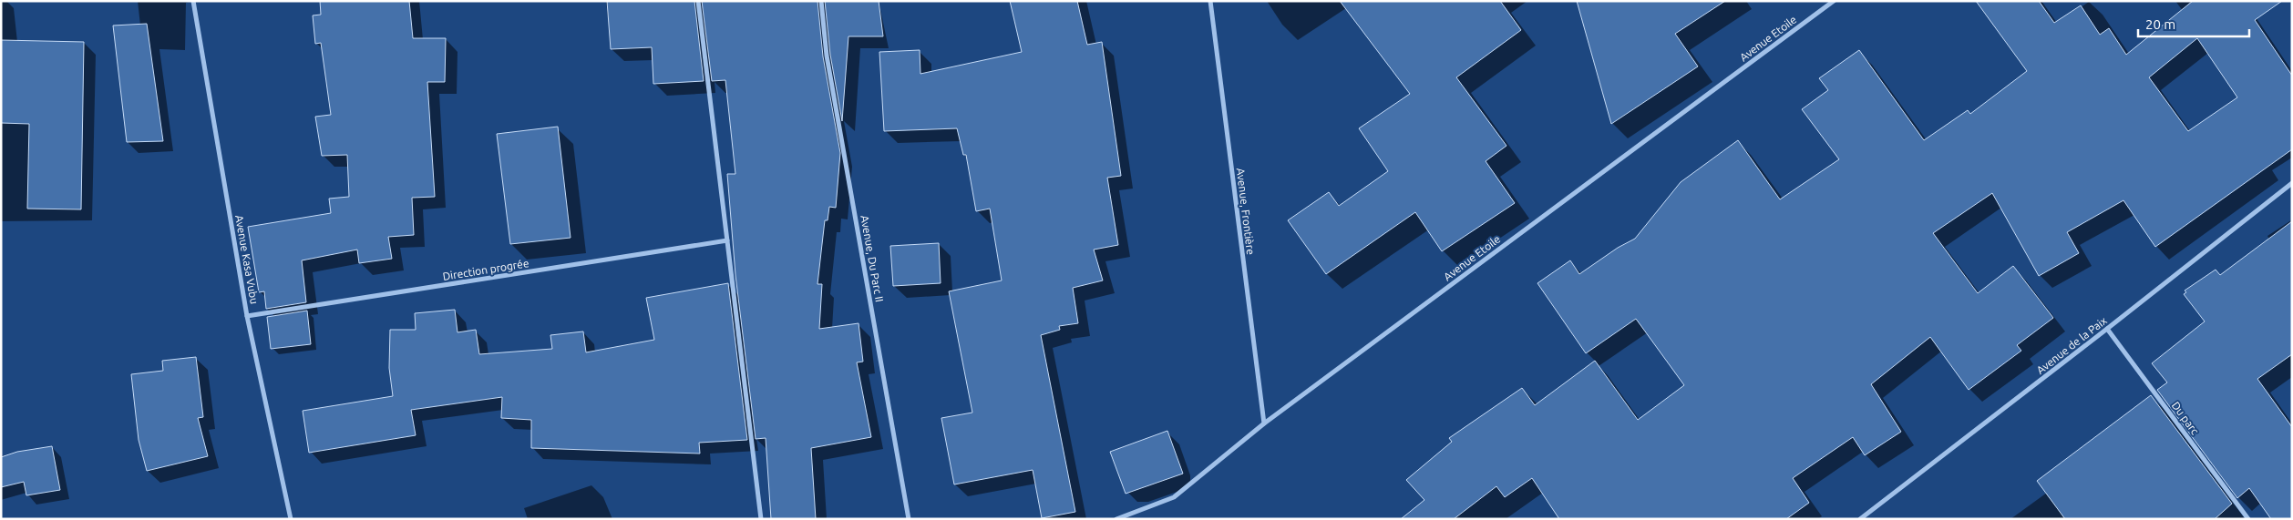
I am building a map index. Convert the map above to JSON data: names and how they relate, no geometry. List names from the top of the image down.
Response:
{
  "streets": {
    "street": [
      "Avenue Etoile",
      "Avenue, Frontière",
      "Avenue, Du Parc II",
      "Avenue Kasa Vubu",
      "Direction progrée",
      "Avenue de la Paix",
      "Du parc"
    ]
  },
  "crossings": [
    ["Avenue Etoile", "Avenue, Frontière"],
    ["Avenue Kasa Vubu", "Direction progrée"],
    ["Avenue de la Paix", "Du parc"]
  ],
  "scale_bar": "20 m"
}
